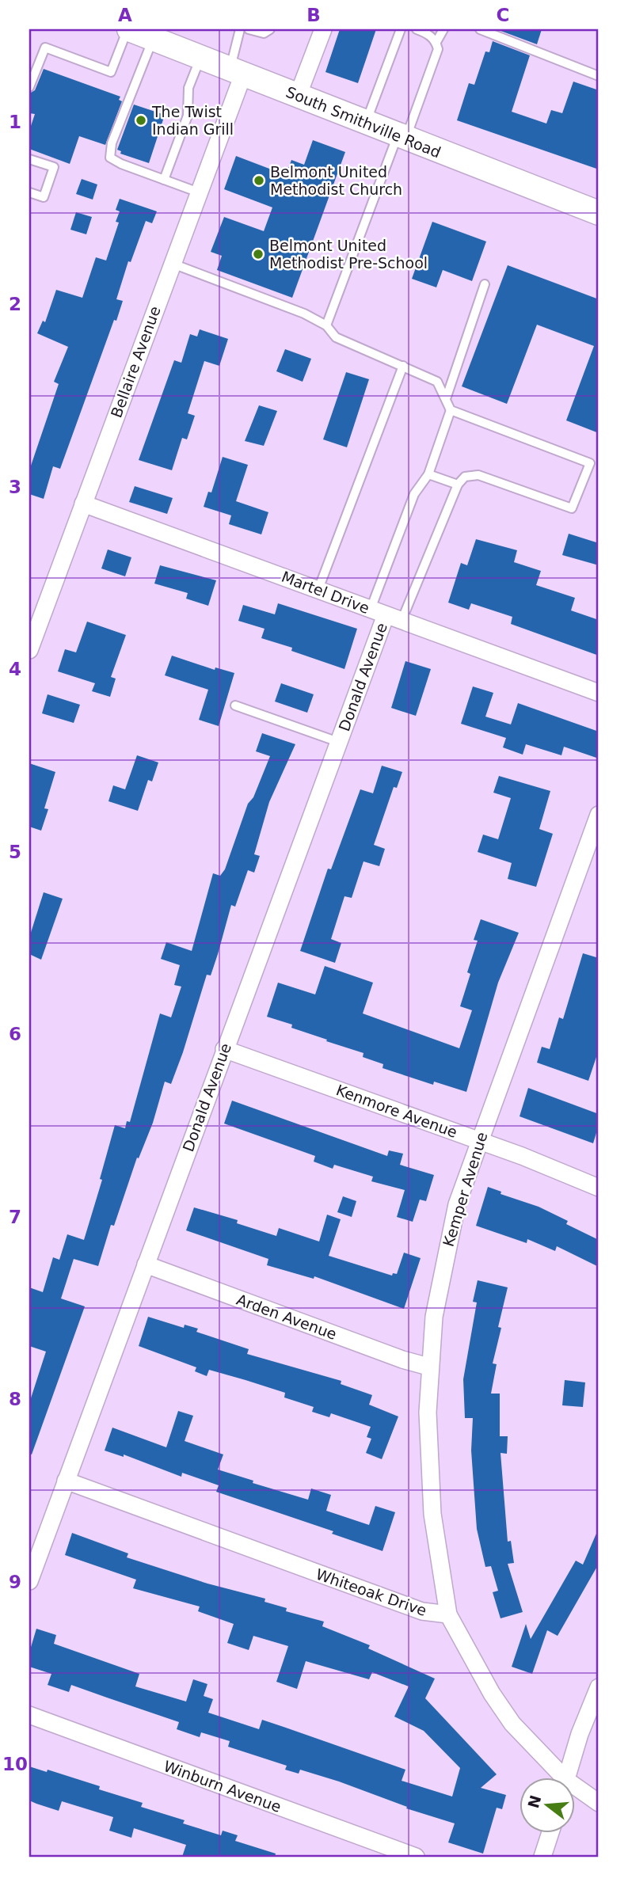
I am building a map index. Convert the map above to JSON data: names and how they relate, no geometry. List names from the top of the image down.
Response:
{
  "streets": {
    "main road": ["South Smithville Road"],
    "street": [
      "Bellaire Avenue",
      "Martel Drive",
      "Donald Avenue",
      "Kenmore Avenue",
      "Kemper Avenue",
      "Arden Avenue",
      "Whiteoak Drive",
      "Winburn Avenue"
    ]
  },
  "crossings": [
    ["South Smithville Road", "Bellaire Avenue"],
    ["Bellaire Avenue", "Martel Drive"],
    ["Martel Drive", "Donald Avenue"],
    ["Donald Avenue", "Kenmore Avenue"],
    ["Donald Avenue", "Arden Avenue"],
    ["Donald Avenue", "Whiteoak Drive"],
    ["Kenmore Avenue", "Kemper Avenue"],
    ["Kemper Avenue", "Arden Avenue"],
    ["Kemper Avenue", "Whiteoak Drive"]
  ],
  "places": ["The Twist Indian Grill", "Belmont United Methodist Church", "Belmont United Methodist Pre-School"],
  "north": "left",
  "grid": {
    "columns": ["A", "B", "C"],
    "rows": [
      "1",
      "2",
      "3",
      "4",
      "5",
      "6",
      "7",
      "8",
      "9",
      "10"
    ]
  }
}
